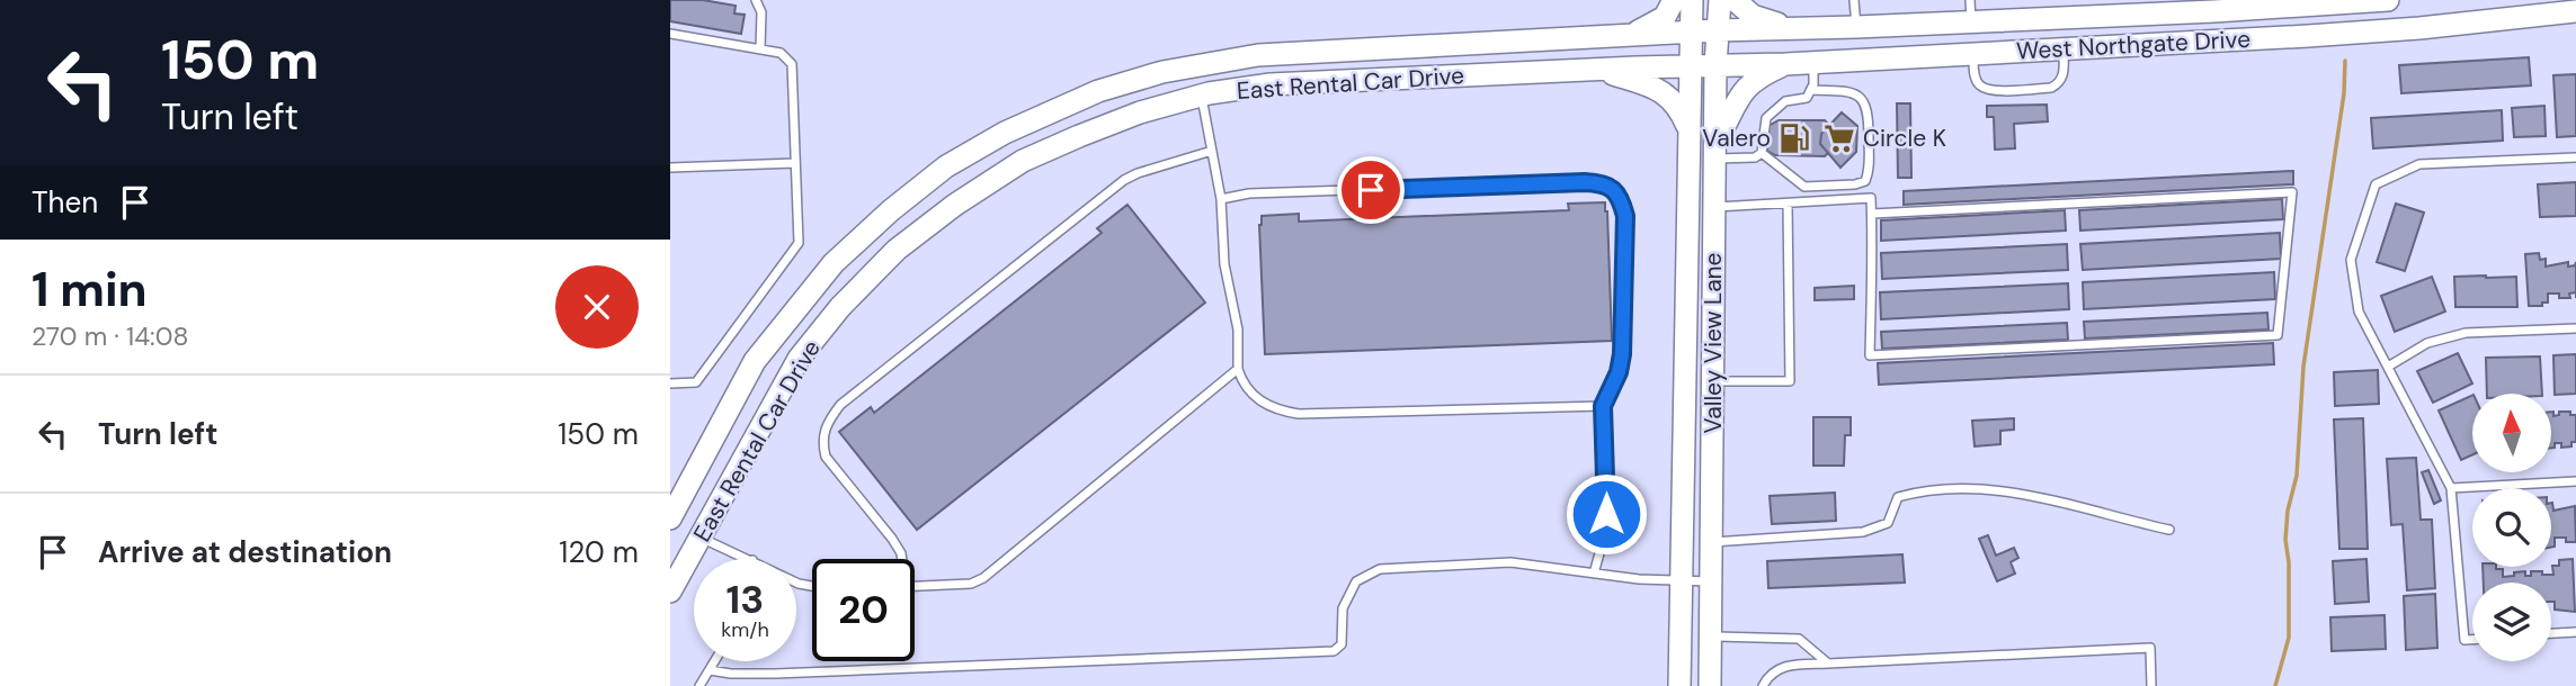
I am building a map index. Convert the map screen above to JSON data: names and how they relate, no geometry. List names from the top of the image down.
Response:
{
  "streets": {
    "main road": ["West Northgate Drive", "East Rental Car Drive", "Valley View Lane"]
  },
  "crossings": [
    ["West Northgate Drive", "East Rental Car Drive"],
    ["West Northgate Drive", "Valley View Lane"],
    ["East Rental Car Drive", "Valley View Lane"]
  ],
  "places": {
    "fuel station": ["Valero"],
    "supermarket": ["Circle K"]
  },
  "north": "top",
  "page": {
    "turn": ["150 m", "Turn left"],
    "then": "Then",
    "heading": ["1 min", "270 m · 14:08"],
    "list": [
      {
        "name": "Turn left",
        "value": "150 m"
      },
      {
        "name": "Arrive at destination",
        "value": "120 m"
      }
    ],
    "speed": "13 km/h",
    "limit": "20"
  }
}
